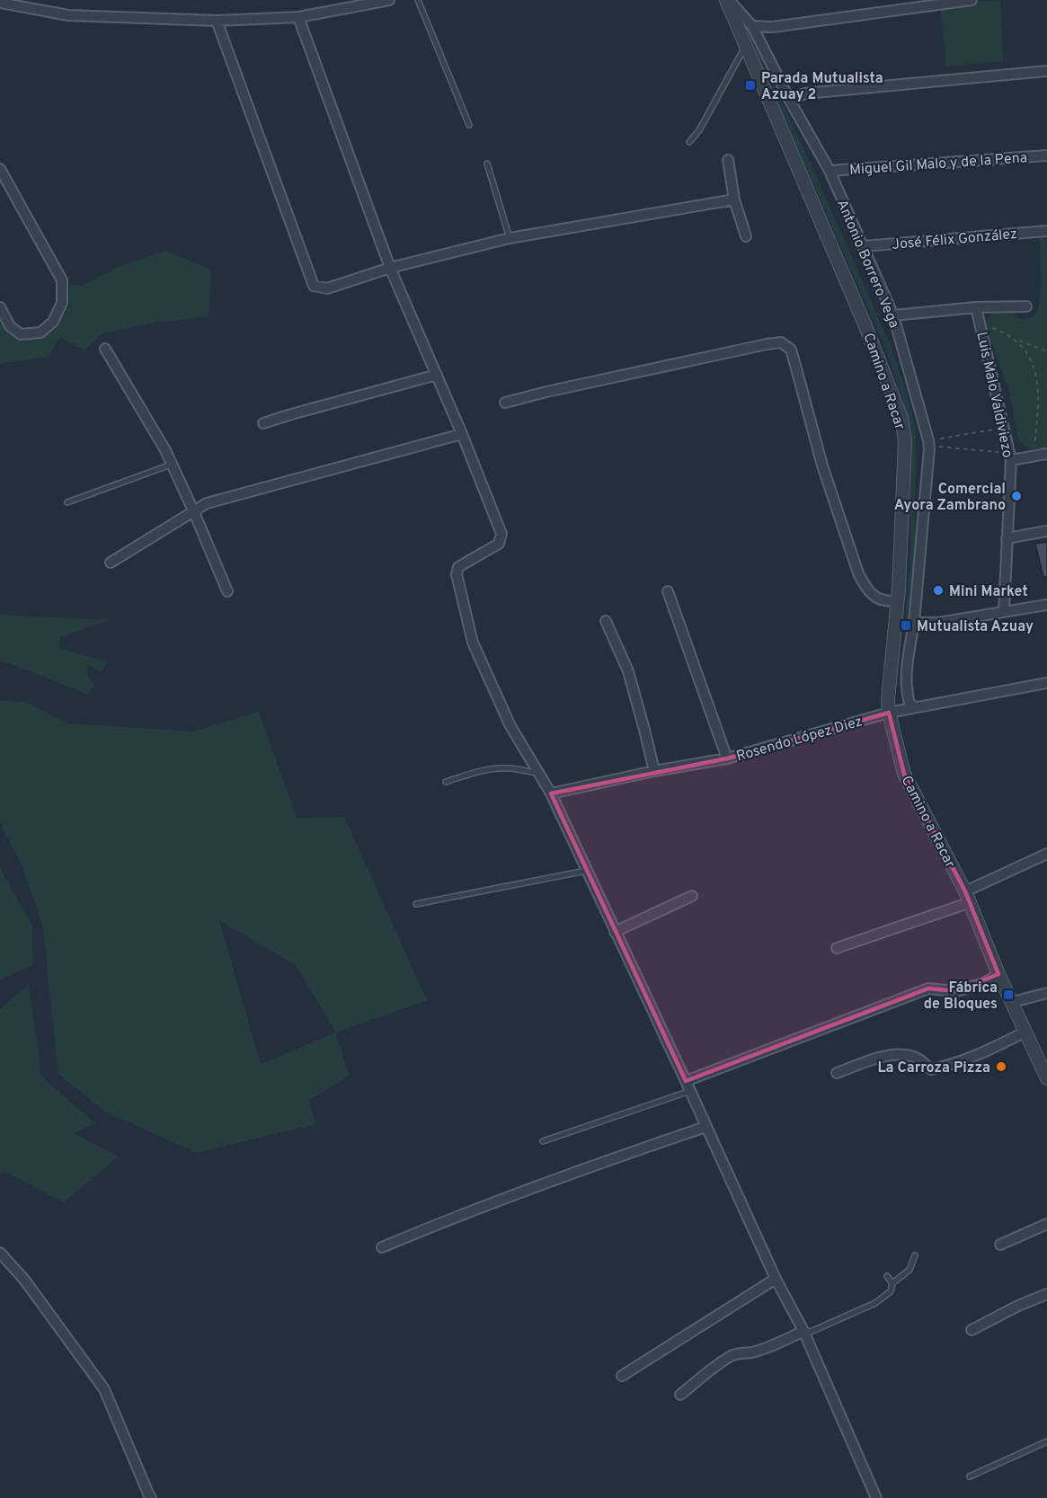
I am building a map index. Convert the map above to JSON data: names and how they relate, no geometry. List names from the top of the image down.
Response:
{
  "streets": {
    "street": [
      "Miguel Gil Malo y de la Pena",
      "José Félix González",
      "Antonio Borrero Vega",
      "Camino a Racar",
      "Luis Malo Valdiviezo",
      "Rosendo López Diez"
    ]
  },
  "crossings": [
    ["Miguel Gil Malo y de la Pena", "Antonio Borrero Vega"],
    ["José Félix González", "Antonio Borrero Vega"],
    ["Antonio Borrero Vega", "Camino a Racar"],
    ["Antonio Borrero Vega", "Rosendo López Diez"],
    ["Camino a Racar", "Rosendo López Diez"]
  ],
  "places": {
    "transit": ["Parada Mutualista Azuay 2", "Mutualista Azuay", "Fábrica de Bloques"],
    "other": ["Comercial Ayora Zambrano", "Mini Market", "La Carroza Pizza"]
  }
}
